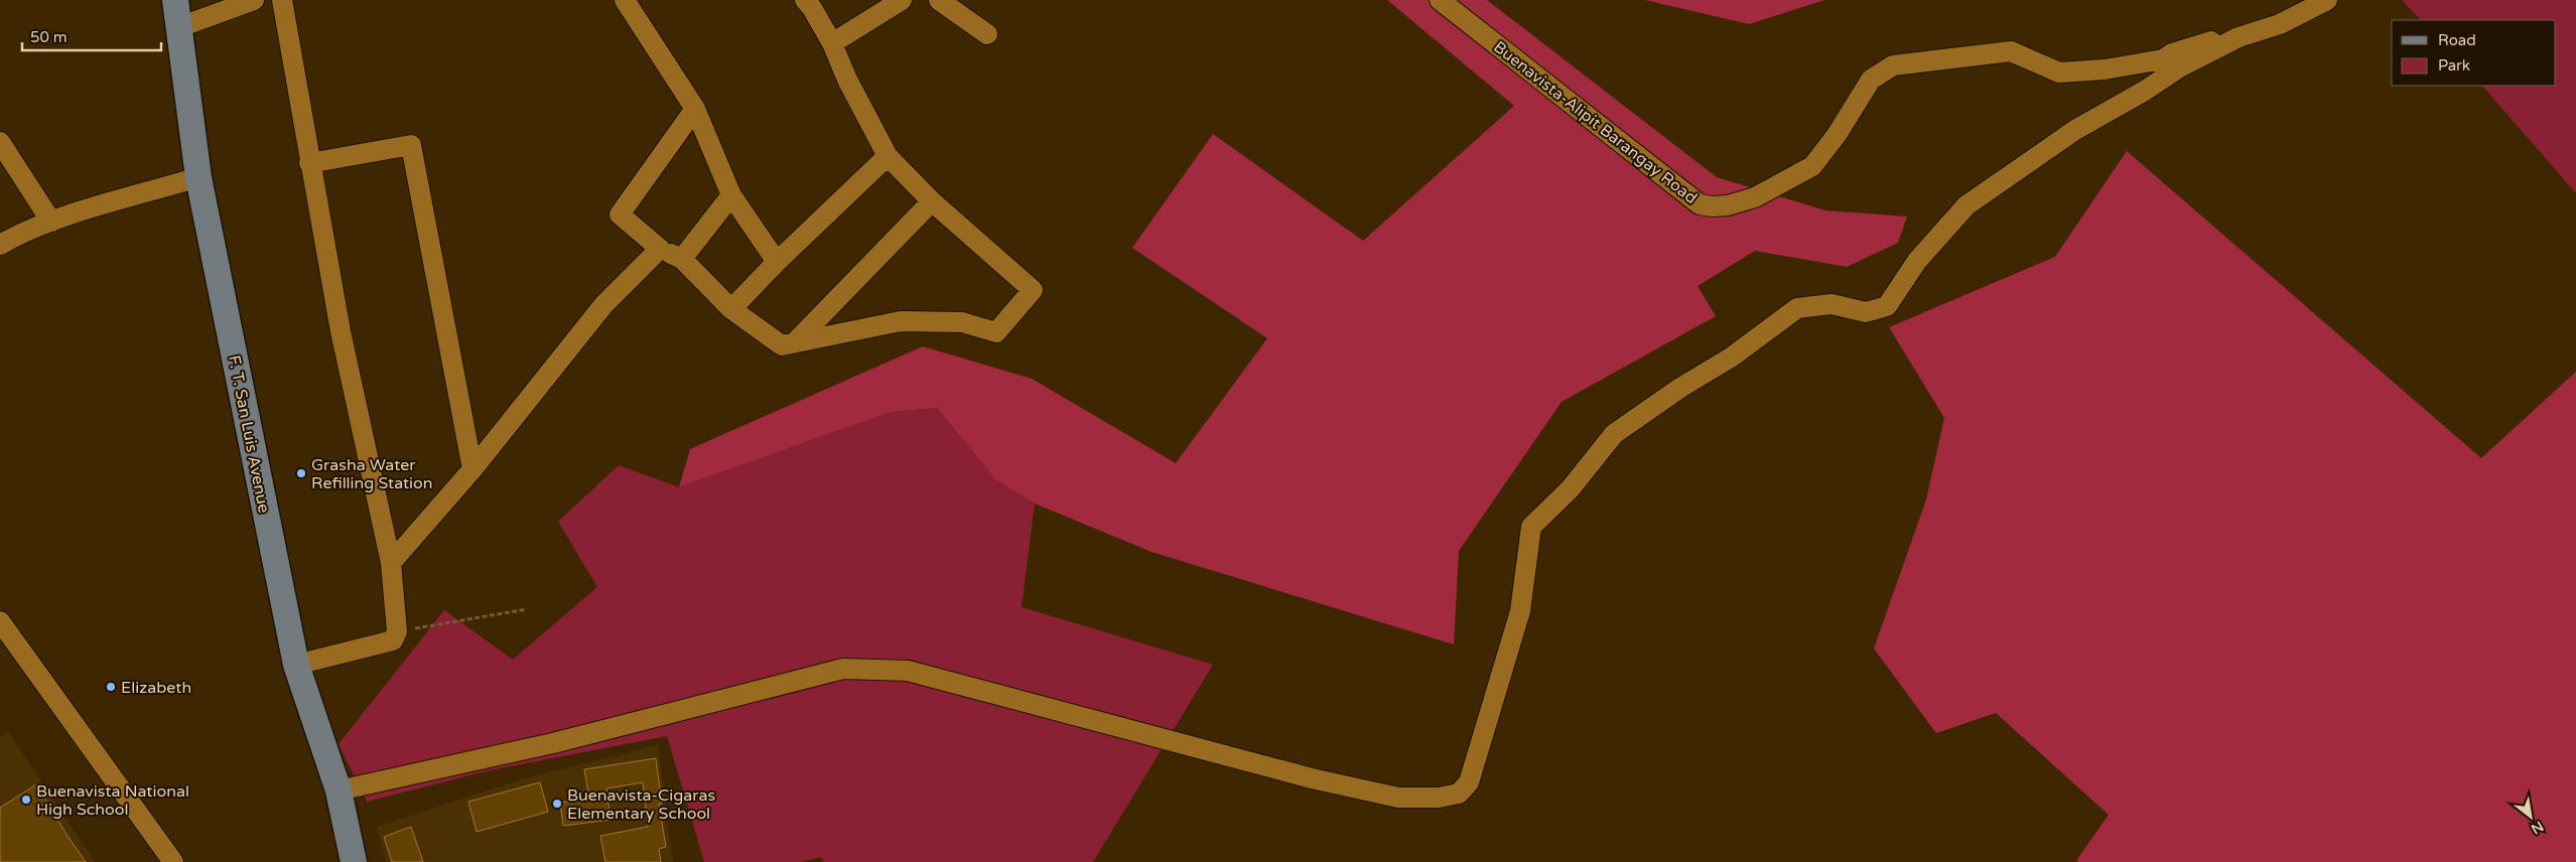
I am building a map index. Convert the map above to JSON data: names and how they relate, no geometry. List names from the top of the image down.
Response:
{
  "streets": {
    "main road": ["F. T. San Luis Avenue"],
    "street": ["Buenavista-Alipit Barangay Road"]
  },
  "places": [
    "Grasha Water Refilling Station",
    "Elizabeth",
    "Buenavista National High School",
    "Buenavista-Cigaras Elementary School"
  ],
  "legend": ["Road", "Park"],
  "scale_bar": "50 m",
  "north": "bottom right"
}
